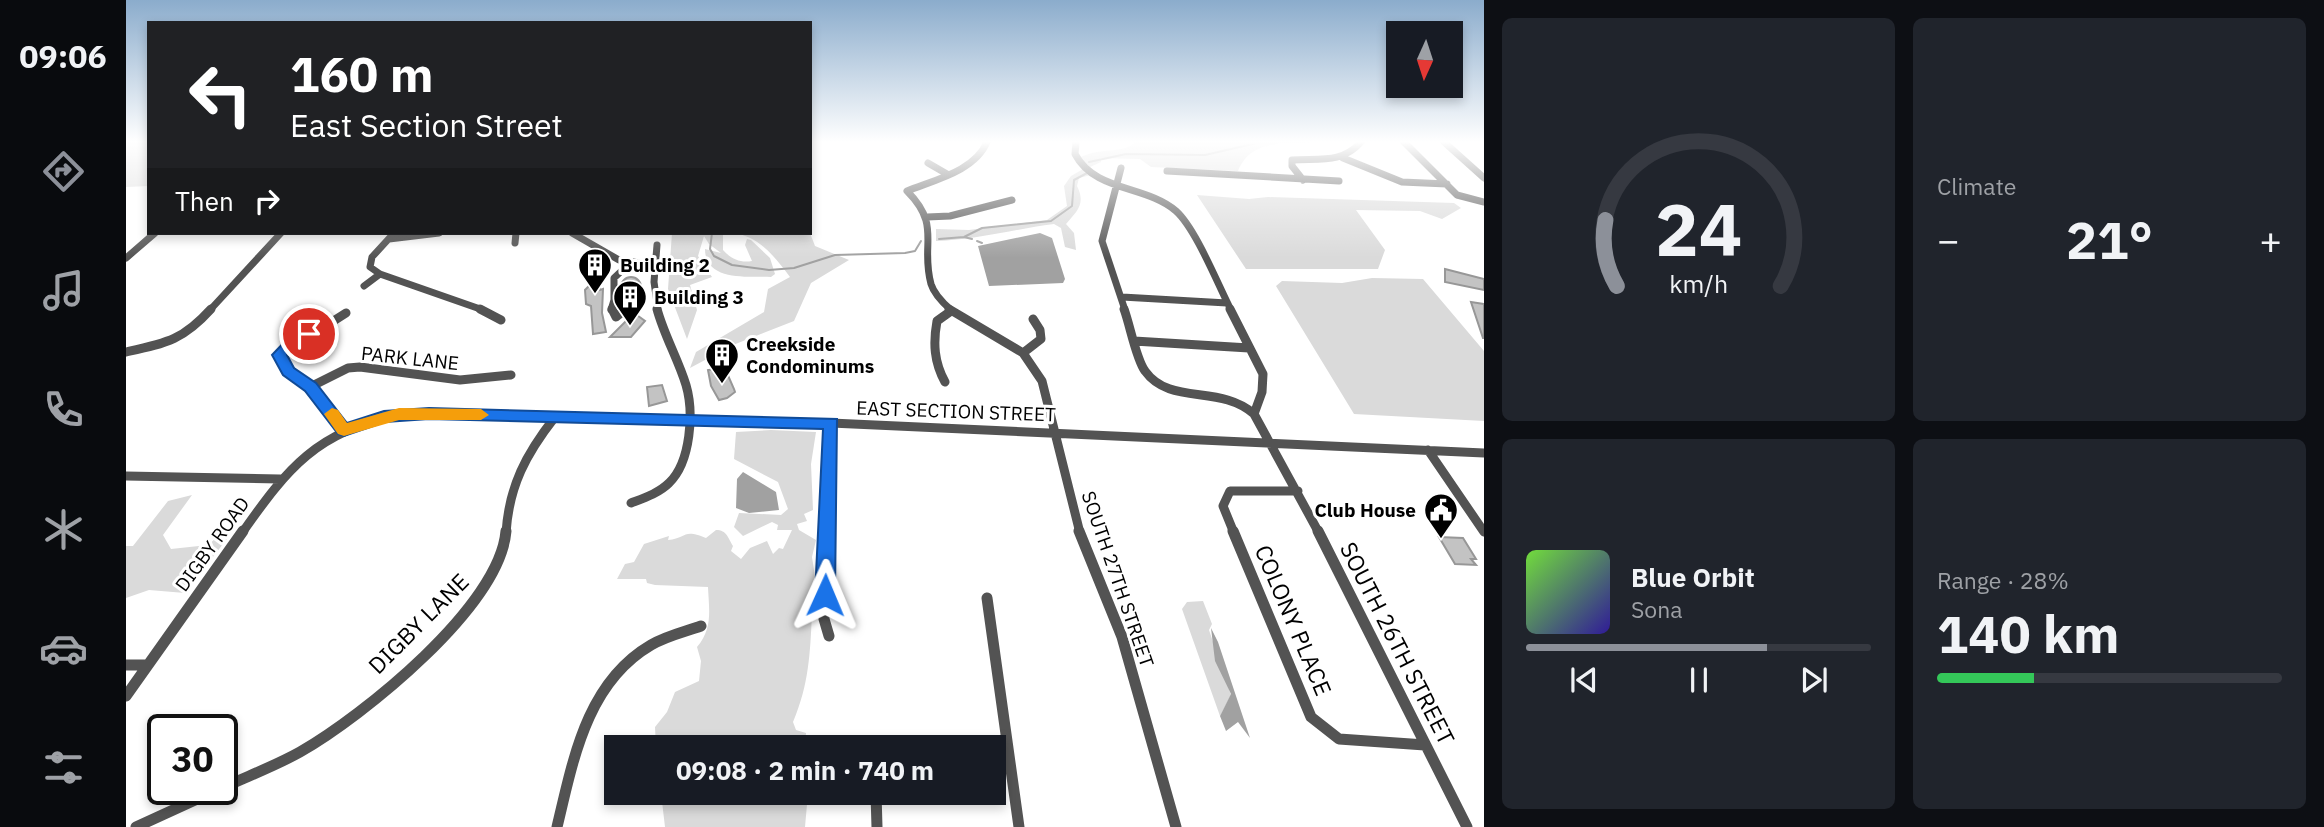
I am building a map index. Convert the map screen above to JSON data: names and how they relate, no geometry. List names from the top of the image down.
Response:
{
  "streets": {
    "street": [
      "PARK LANE",
      "EAST SECTION STREET",
      "DIGBY ROAD",
      "SOUTH 27TH STREET",
      "COLONY PLACE",
      "DIGBY LANE",
      "SOUTH 26TH STREET"
    ]
  },
  "crossings": [
    ["EAST SECTION STREET", "DIGBY ROAD"],
    ["EAST SECTION STREET", "SOUTH 27TH STREET"],
    ["EAST SECTION STREET", "DIGBY LANE"],
    ["EAST SECTION STREET", "SOUTH 26TH STREET"],
    ["COLONY PLACE", "SOUTH 26TH STREET"]
  ],
  "places": {
    "building": ["Building 2", "Building 3", "Creekside Condominums"],
    "public building": ["Club House"]
  },
  "north": "bottom",
  "page": {
    "tabs": "09:06",
    "tile": [
      "Climate",
      ["Range · 28%", "140 km"]
    ],
    "turn": ["160 m", "East Section Street"],
    "then": "Then",
    "heat": ["−", "21°", "+"],
    "song": ["Blue Orbit", "Sona"],
    "limit": "30",
    "trip": "09:08 · 2 min · 740 m",
    "gauge": ["24", "km/h"]
  }
}
